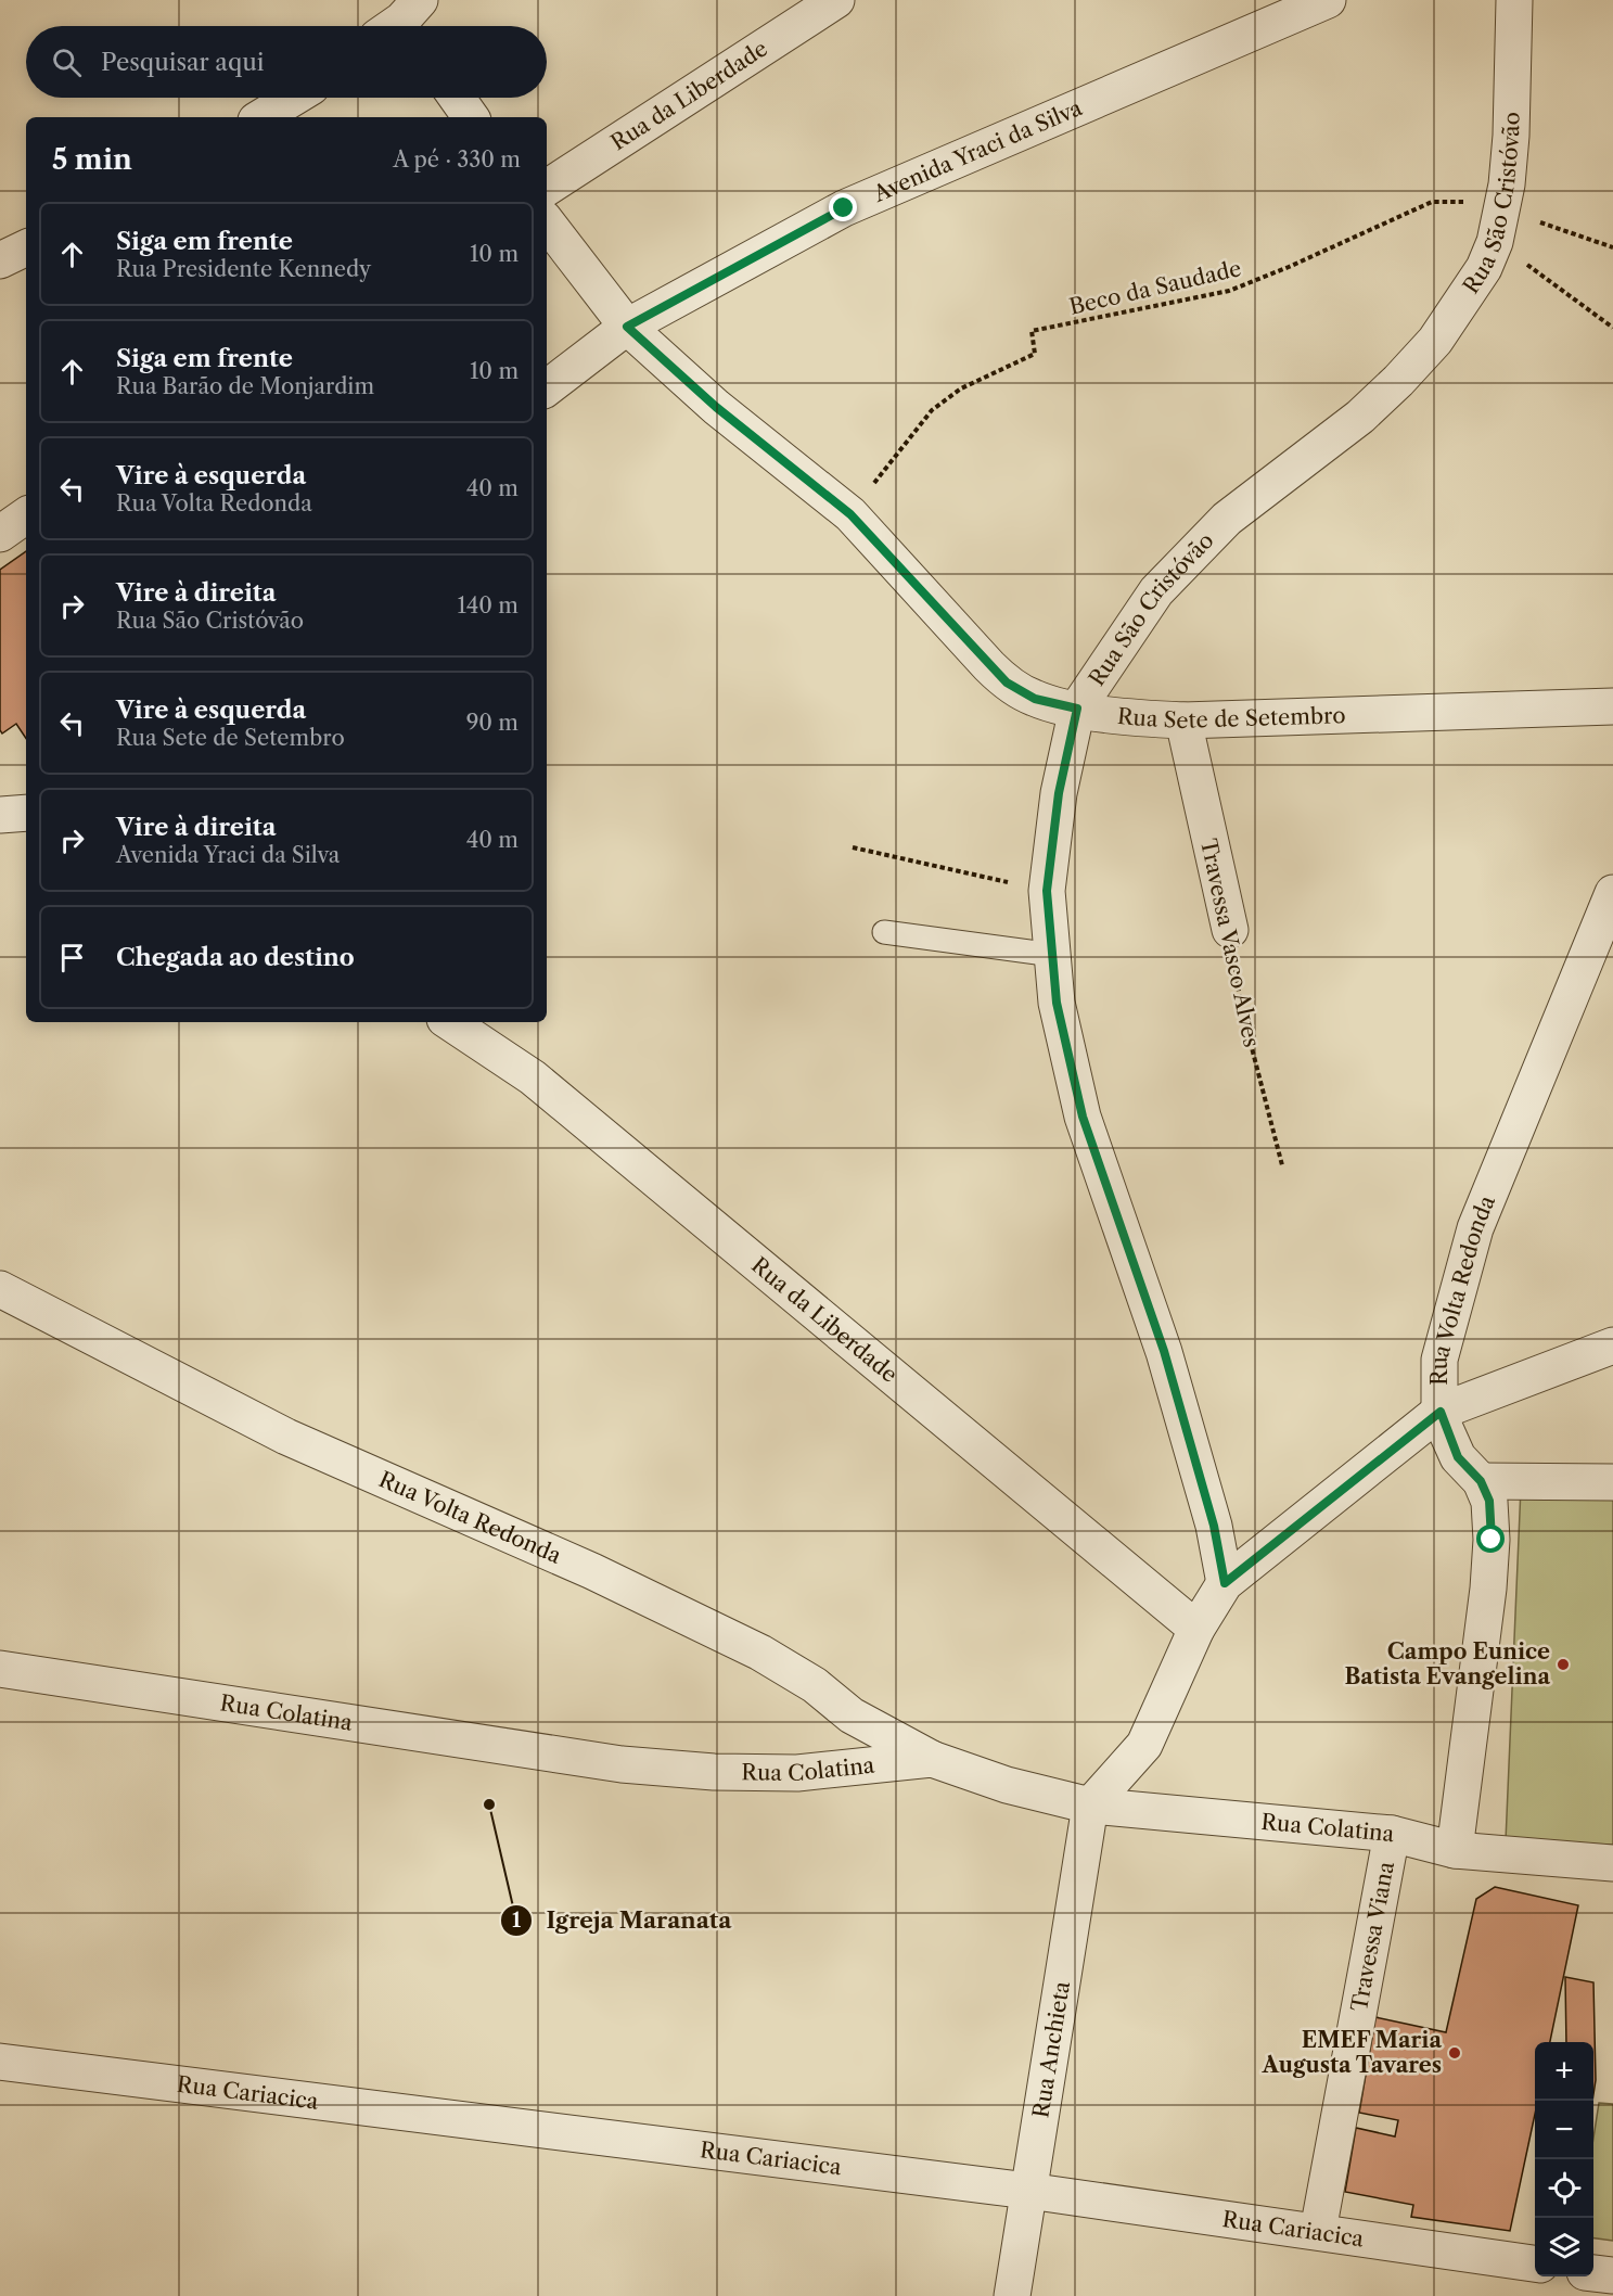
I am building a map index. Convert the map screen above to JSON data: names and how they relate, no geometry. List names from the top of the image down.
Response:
{
  "streets": {
    "street": [
      "Rua da Liberdade",
      "Avenida Yraci da Silva",
      "Rua São Cristóvão",
      "Rua Sete de Setembro",
      "Travessa Vasco Alves",
      "Rua Volta Redonda",
      "Rua Colatina",
      "Travessa Viana",
      "Rua Anchieta",
      "Rua Cariacica"
    ],
    "path": ["Beco da Saudade"]
  },
  "crossings": [
    ["Rua da Liberdade", "Rua Volta Redonda"],
    ["Avenida Yraci da Silva", "Rua Sete de Setembro"],
    ["Rua São Cristóvão", "Beco da Saudade"],
    ["Rua São Cristóvão", "Rua Sete de Setembro"],
    ["Rua São Cristóvão", "Rua Volta Redonda"],
    ["Beco da Saudade", "Rua Sete de Setembro"],
    ["Rua Sete de Setembro", "Travessa Vasco Alves"],
    ["Rua Volta Redonda", "Rua Colatina"],
    ["Rua Volta Redonda", "Rua Anchieta"],
    ["Rua Colatina", "Travessa Viana"],
    ["Rua Colatina", "Rua Anchieta"],
    ["Travessa Viana", "Rua Cariacica"],
    ["Rua Anchieta", "Rua Cariacica"]
  ],
  "places": ["Campo Eunice Batista Evangelina", "Igreja Maranata", "EMEF Maria Augusta Tavares"],
  "page": {
    "search": "Pesquisar aqui",
    "heading": ["5 min", "A pé · 330 m"],
    "list": [
      ["Siga em frente", "Rua Presidente Kennedy", "10 m"],
      ["Siga em frente", "Rua Barão de Monjardim", "10 m"],
      ["Vire à esquerda", "Rua Volta Redonda", "40 m"],
      ["Vire à direita", "Rua São Cristóvão", "140 m"],
      ["Vire à esquerda", "Rua Sete de Setembro", "90 m"],
      ["Vire à direita", "Avenida Yraci da Silva", "40 m"],
      "Chegada ao destino"
    ],
    "map_buttons": ["+", "−"]
  }
}
